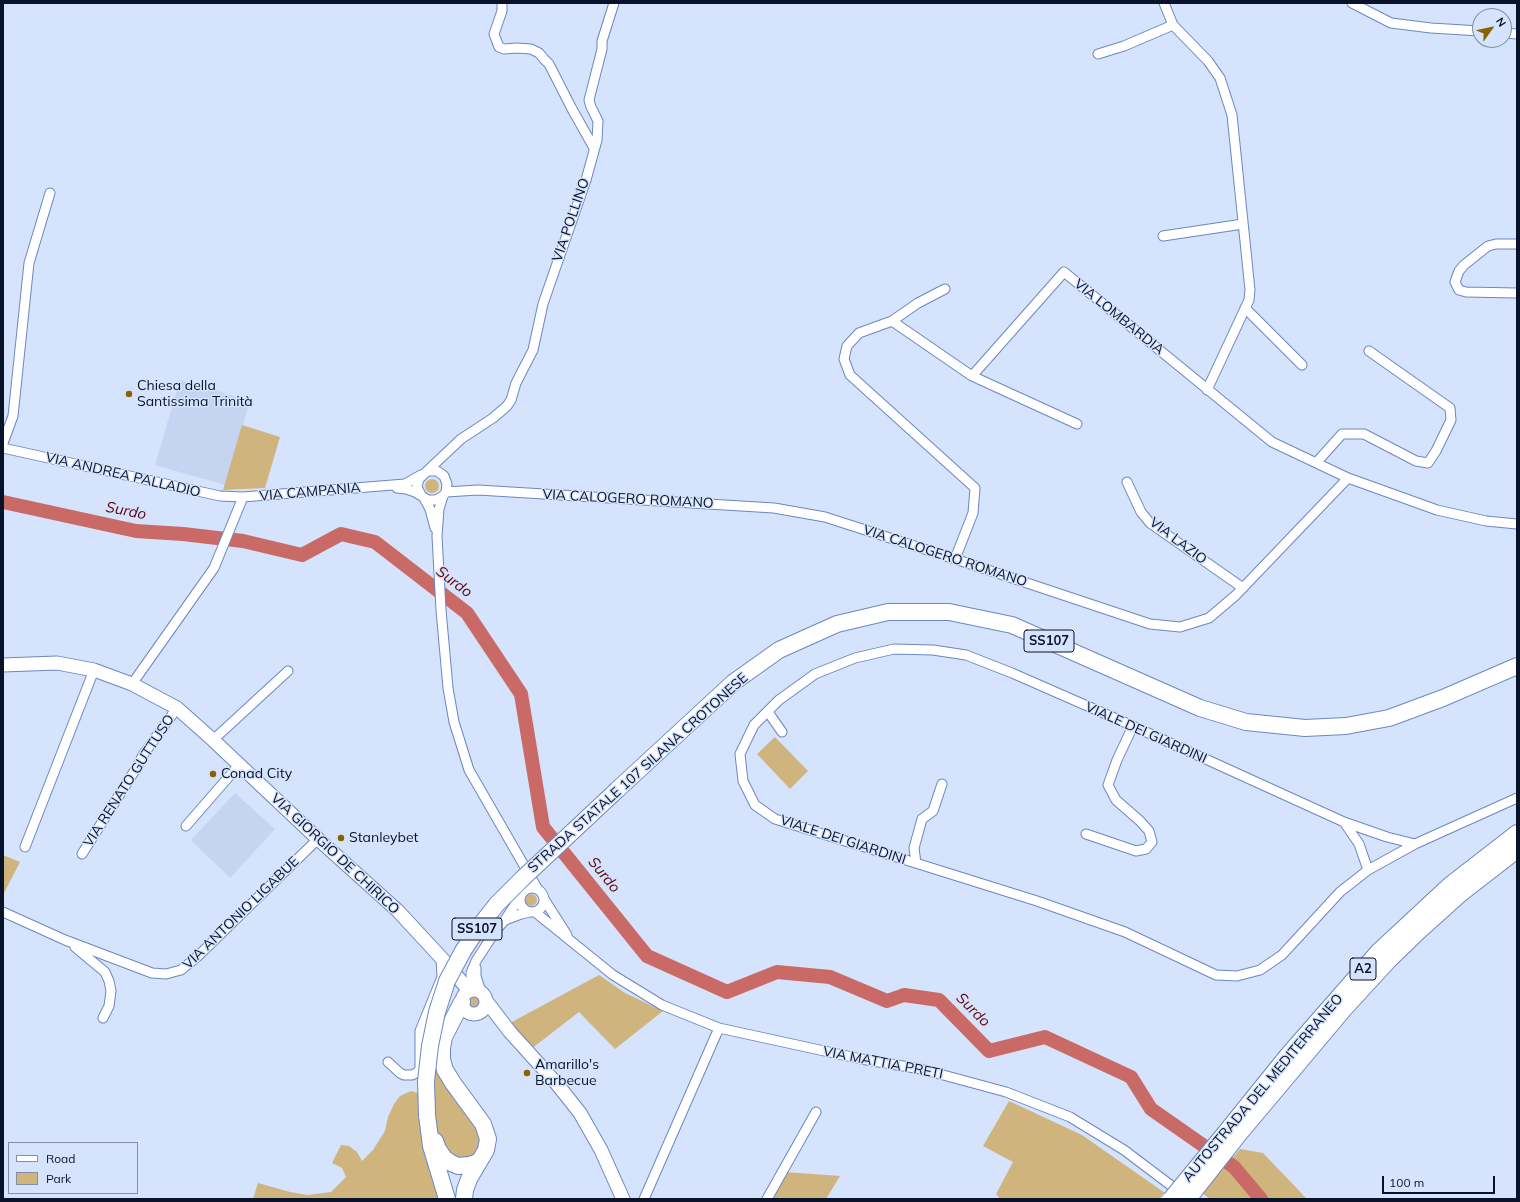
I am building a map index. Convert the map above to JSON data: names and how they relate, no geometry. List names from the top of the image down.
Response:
{
  "streets": {
    "highway": [
      "SS107",
      "STRADA STATALE 107 SILANA CROTONESE",
      "A2",
      "AUTOSTRADA DEL MEDITERRANEO"
    ],
    "main road": ["VIA GIORGIO DE CHIRICO"],
    "street": [
      "VIA POLLINO",
      "VIA LOMBARDIA",
      "VIA ANDREA PALLADIO",
      "VIA CAMPANIA",
      "VIA CALOGERO ROMANO",
      "VIA LAZIO",
      "VIALE DEI GIARDINI",
      "VIA RENATO GUTTUSO",
      "VIA ANTONIO LIGABUE",
      "VIA MATTIA PRETI"
    ]
  },
  "crossings": [
    ["VIA POLLINO", "VIA CAMPANIA"],
    ["VIA ANDREA PALLADIO", "VIA CAMPANIA"],
    ["VIA CALOGERO ROMANO", "VIA LAZIO"],
    ["VIA RENATO GUTTUSO", "VIA GIORGIO DE CHIRICO"],
    ["VIA GIORGIO DE CHIRICO", "VIA ANTONIO LIGABUE"],
    ["VIA MATTIA PRETI", "AUTOSTRADA DEL MEDITERRANEO"]
  ],
  "water": ["Surdo"],
  "places": [
    "Chiesa della Santissima Trinità",
    "Conad City",
    "Stanleybet",
    "Amarillo's Barbecue"
  ],
  "legend": ["Road", "Park"],
  "scale_bar": "100 m",
  "north": "top right"
}
